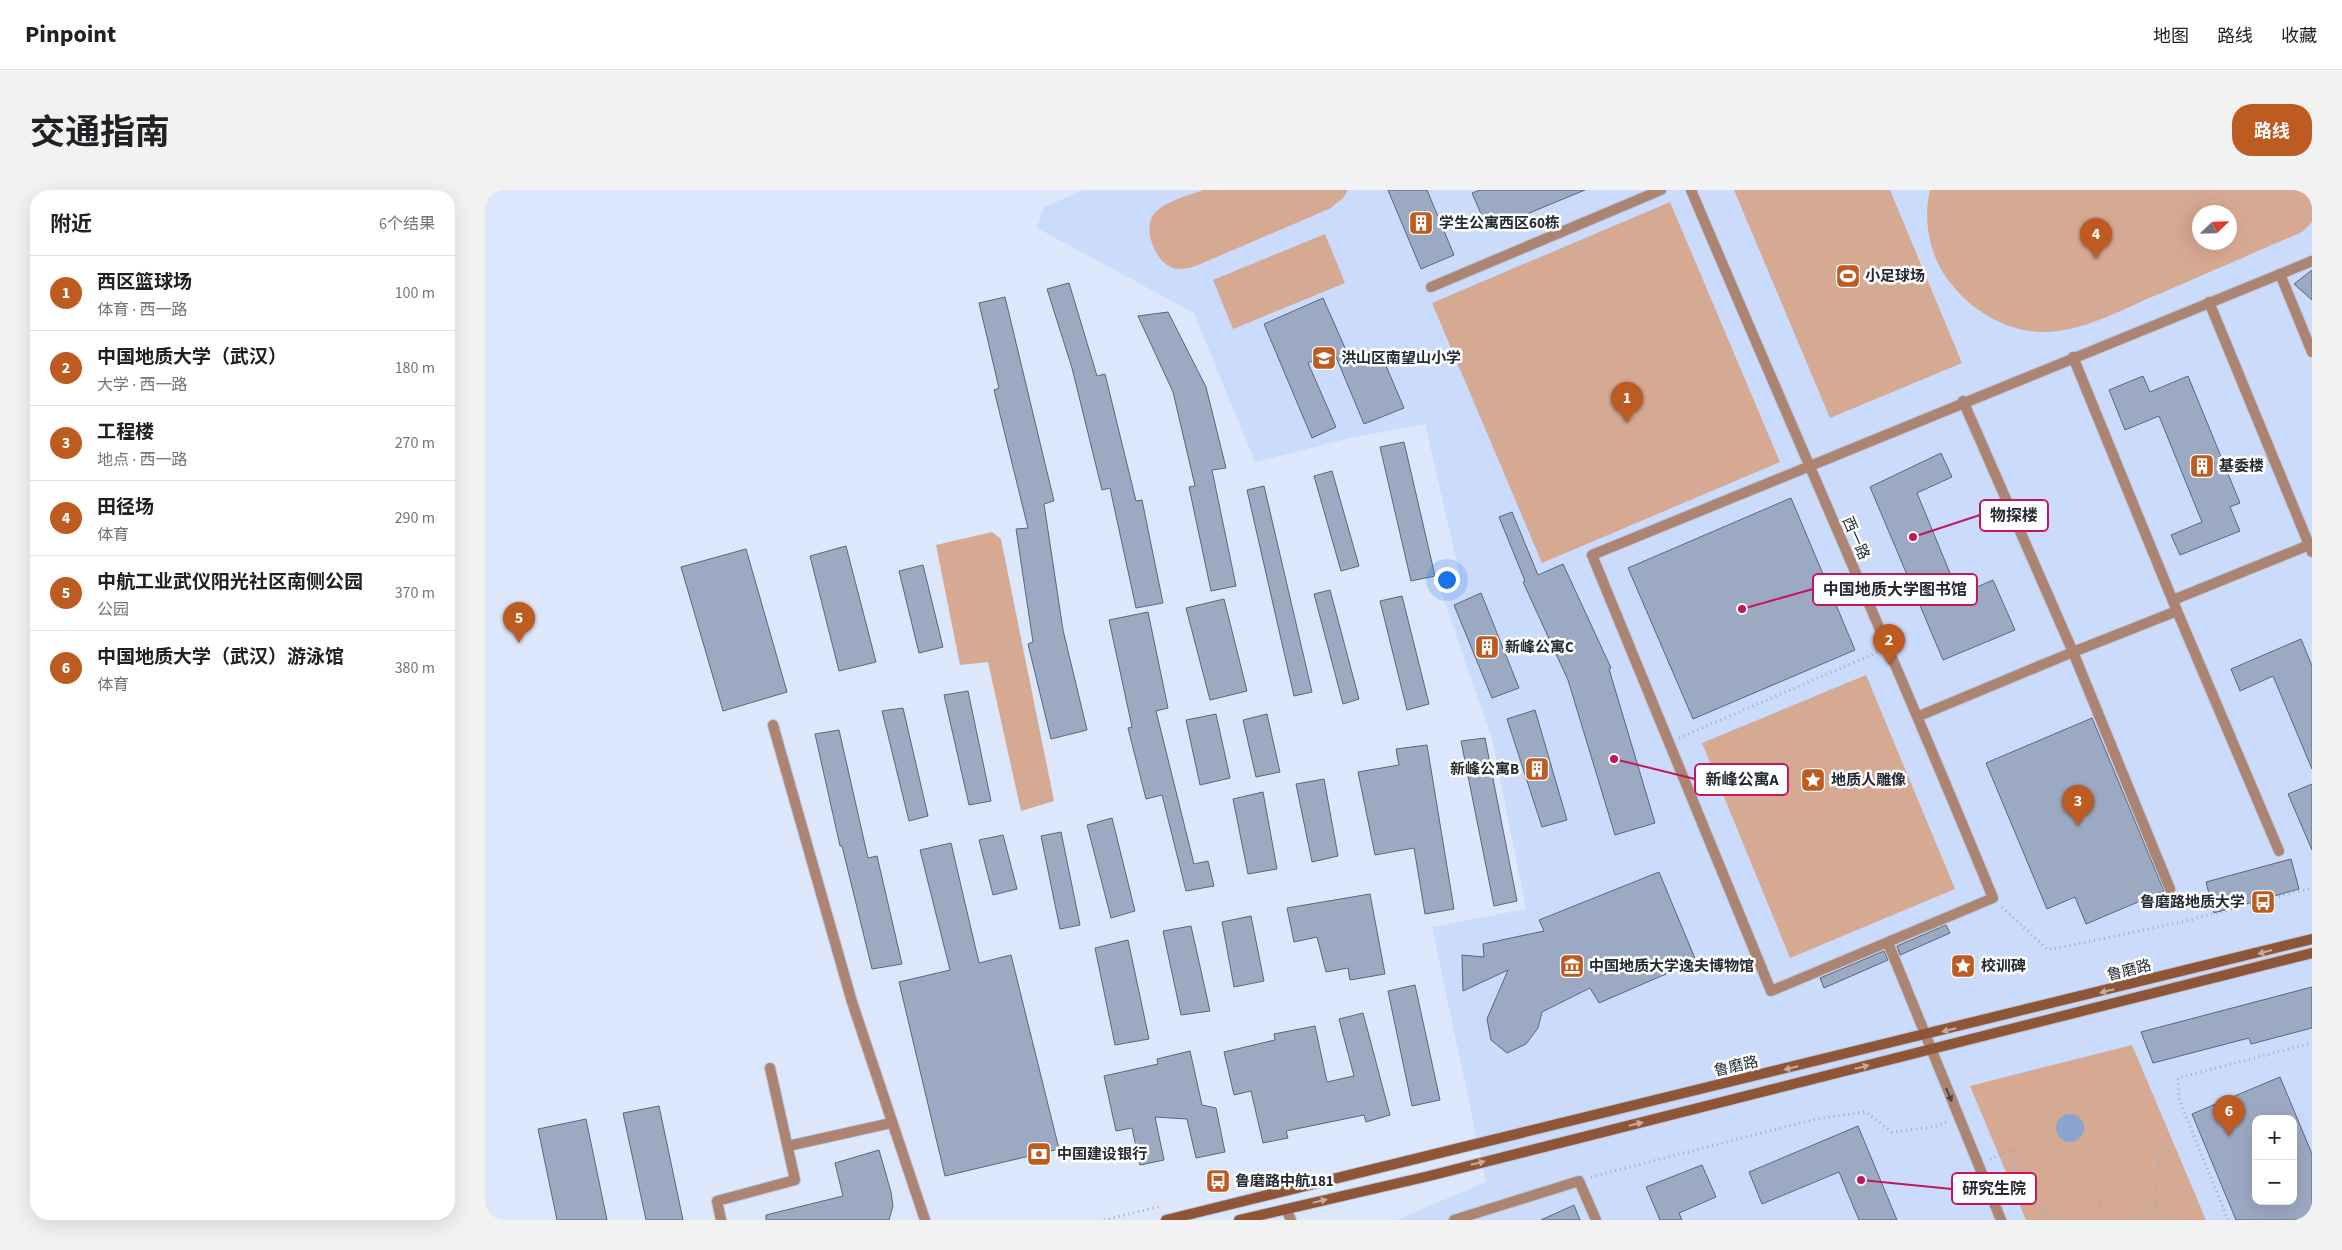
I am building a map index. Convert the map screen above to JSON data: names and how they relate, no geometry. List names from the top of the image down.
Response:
{
  "streets": {
    "main road": ["鲁磨路"],
    "street": ["西一路"]
  },
  "places": {
    "building": [
      "学生公寓西区60栋",
      "基委楼",
      "新峰公寓C",
      "新峰公寓B"
    ],
    "sports": ["小足球场"],
    "school or university": ["洪山区南望山小学"],
    "other": [
      "物探楼",
      "中国地质大学图书馆",
      "新峰公寓A",
      "研究生院"
    ],
    "place": ["地质人雕像", "校训碑"],
    "bus stop": ["鲁磨路地质大学", "鲁磨路中航181"],
    "museum": ["中国地质大学逸夫博物馆"],
    "bank": ["中国建设银行"]
  },
  "north": "top right",
  "page": {
    "header": "Pinpoint",
    "nav": ["地图", "路线", "收藏"],
    "title": "交通指南",
    "buttons": "路线",
    "heading": ["附近", "6个结果"],
    "pins": [
      "4",
      "1",
      "5",
      "2",
      "3",
      "6"
    ],
    "list": [
      {
        "mark": "1",
        "name": "西区篮球场",
        "note": "体育 · 西一路",
        "value": "100 m"
      },
      {
        "mark": "2",
        "name": "中国地质大学（武汉）",
        "note": "大学 · 西一路",
        "value": "180 m"
      },
      {
        "mark": "3",
        "name": "工程楼",
        "note": "地点 · 西一路",
        "value": "270 m"
      },
      {
        "mark": "4",
        "name": "田径场",
        "note": "体育",
        "value": "290 m"
      },
      {
        "mark": "5",
        "name": "中航工业武仪阳光社区南侧公园",
        "note": "公园",
        "value": "370 m"
      },
      {
        "mark": "6",
        "name": "中国地质大学（武汉）游泳馆",
        "note": "体育",
        "value": "380 m"
      }
    ],
    "map_buttons": ["+", "−"]
  }
}
